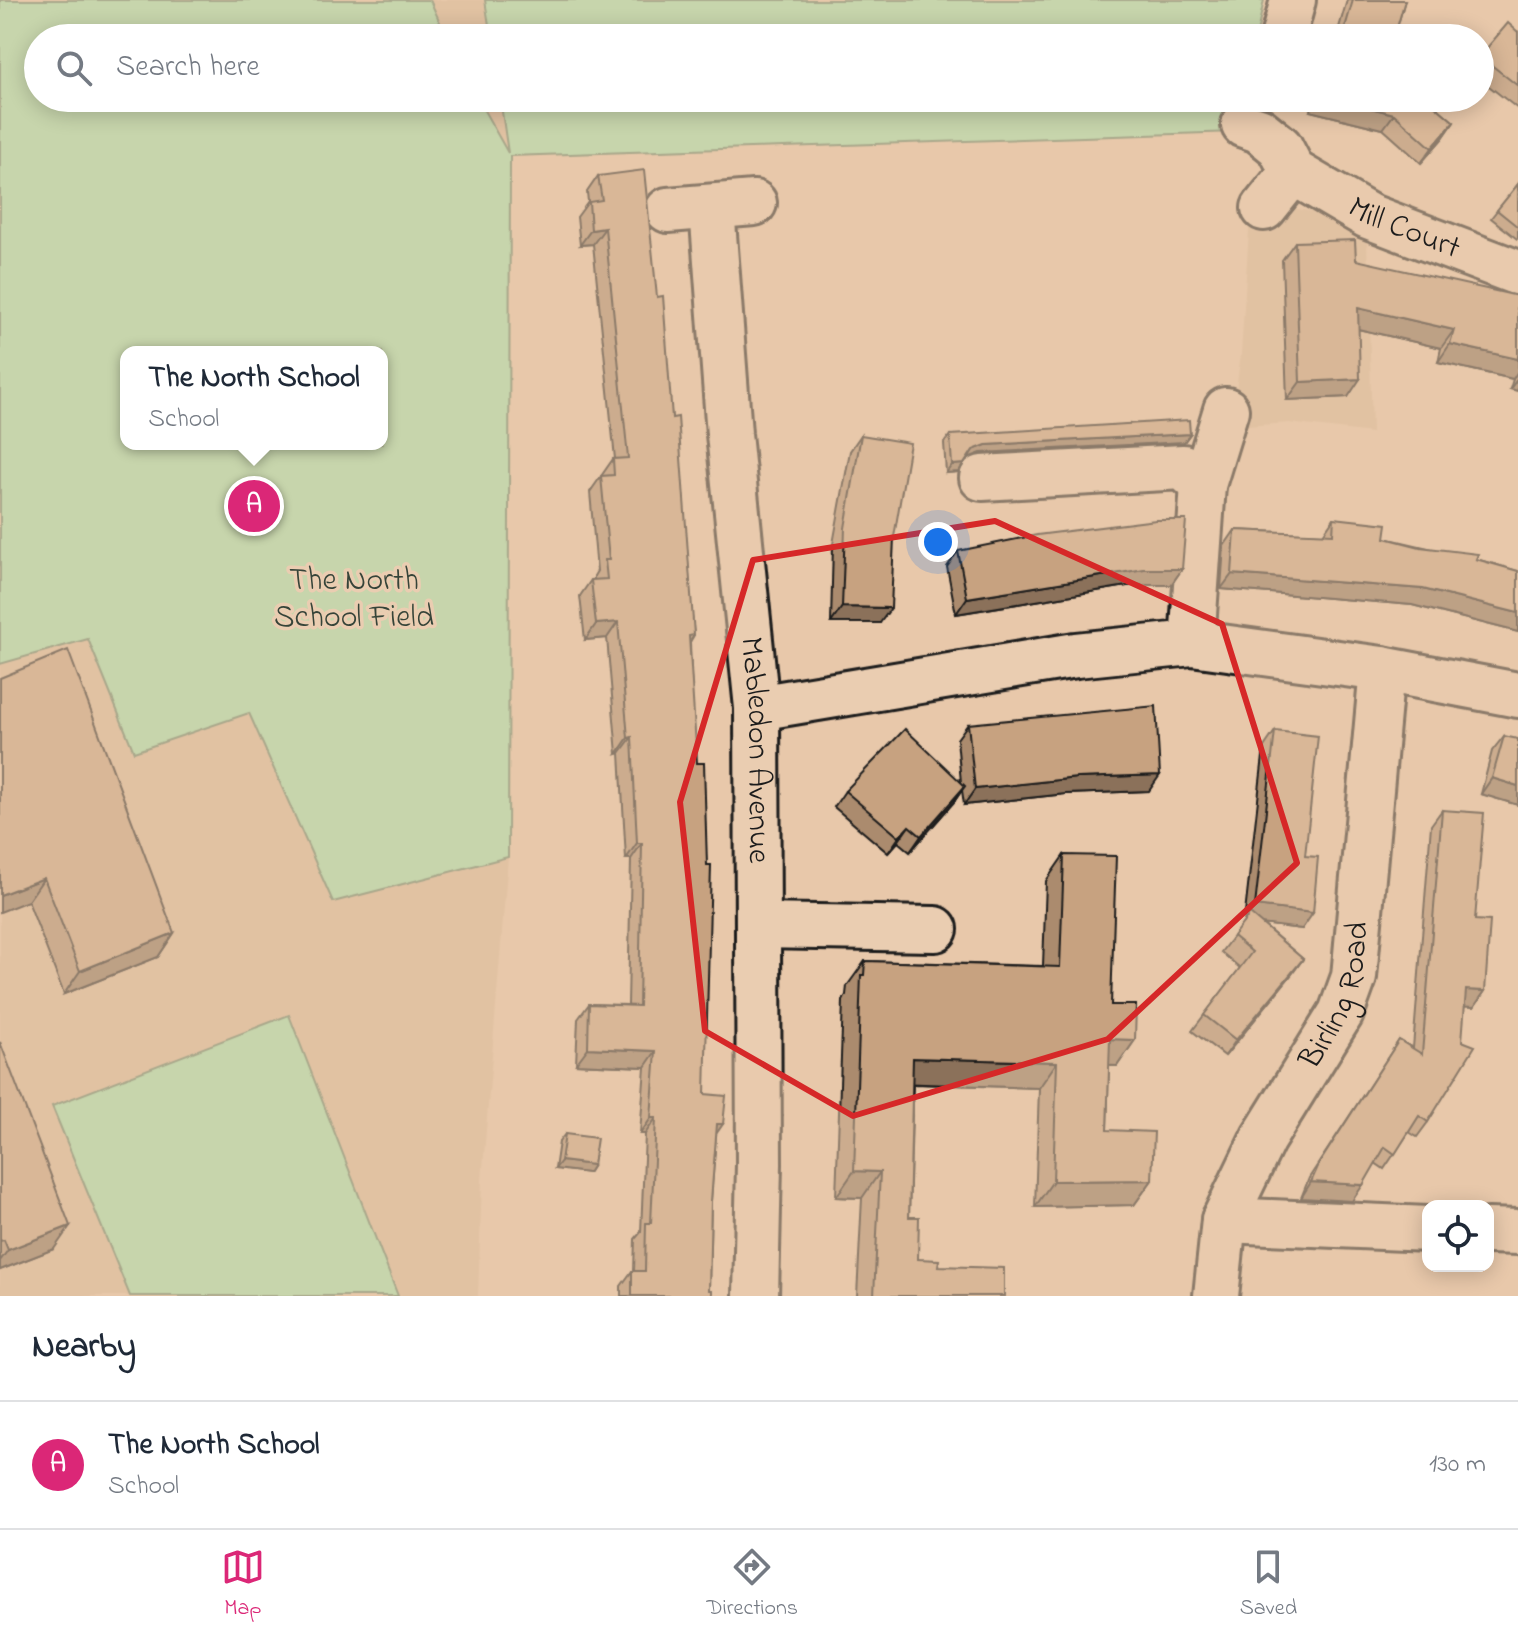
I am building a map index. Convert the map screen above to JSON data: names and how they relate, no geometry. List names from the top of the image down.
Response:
{
  "streets": {
    "street": ["Mill Court", "Mabledon Avenue", "Birling Road"]
  },
  "parks": ["The North School Field"],
  "page": {
    "search": "Search here",
    "popup": ["The North School", "School"],
    "pins": "A",
    "heading": "Nearby",
    "list": [
      {
        "mark": "A",
        "name": "The North School",
        "note": "School",
        "value": "130 m"
      }
    ],
    "nav": ["Map", "Directions", "Saved"]
  }
}
